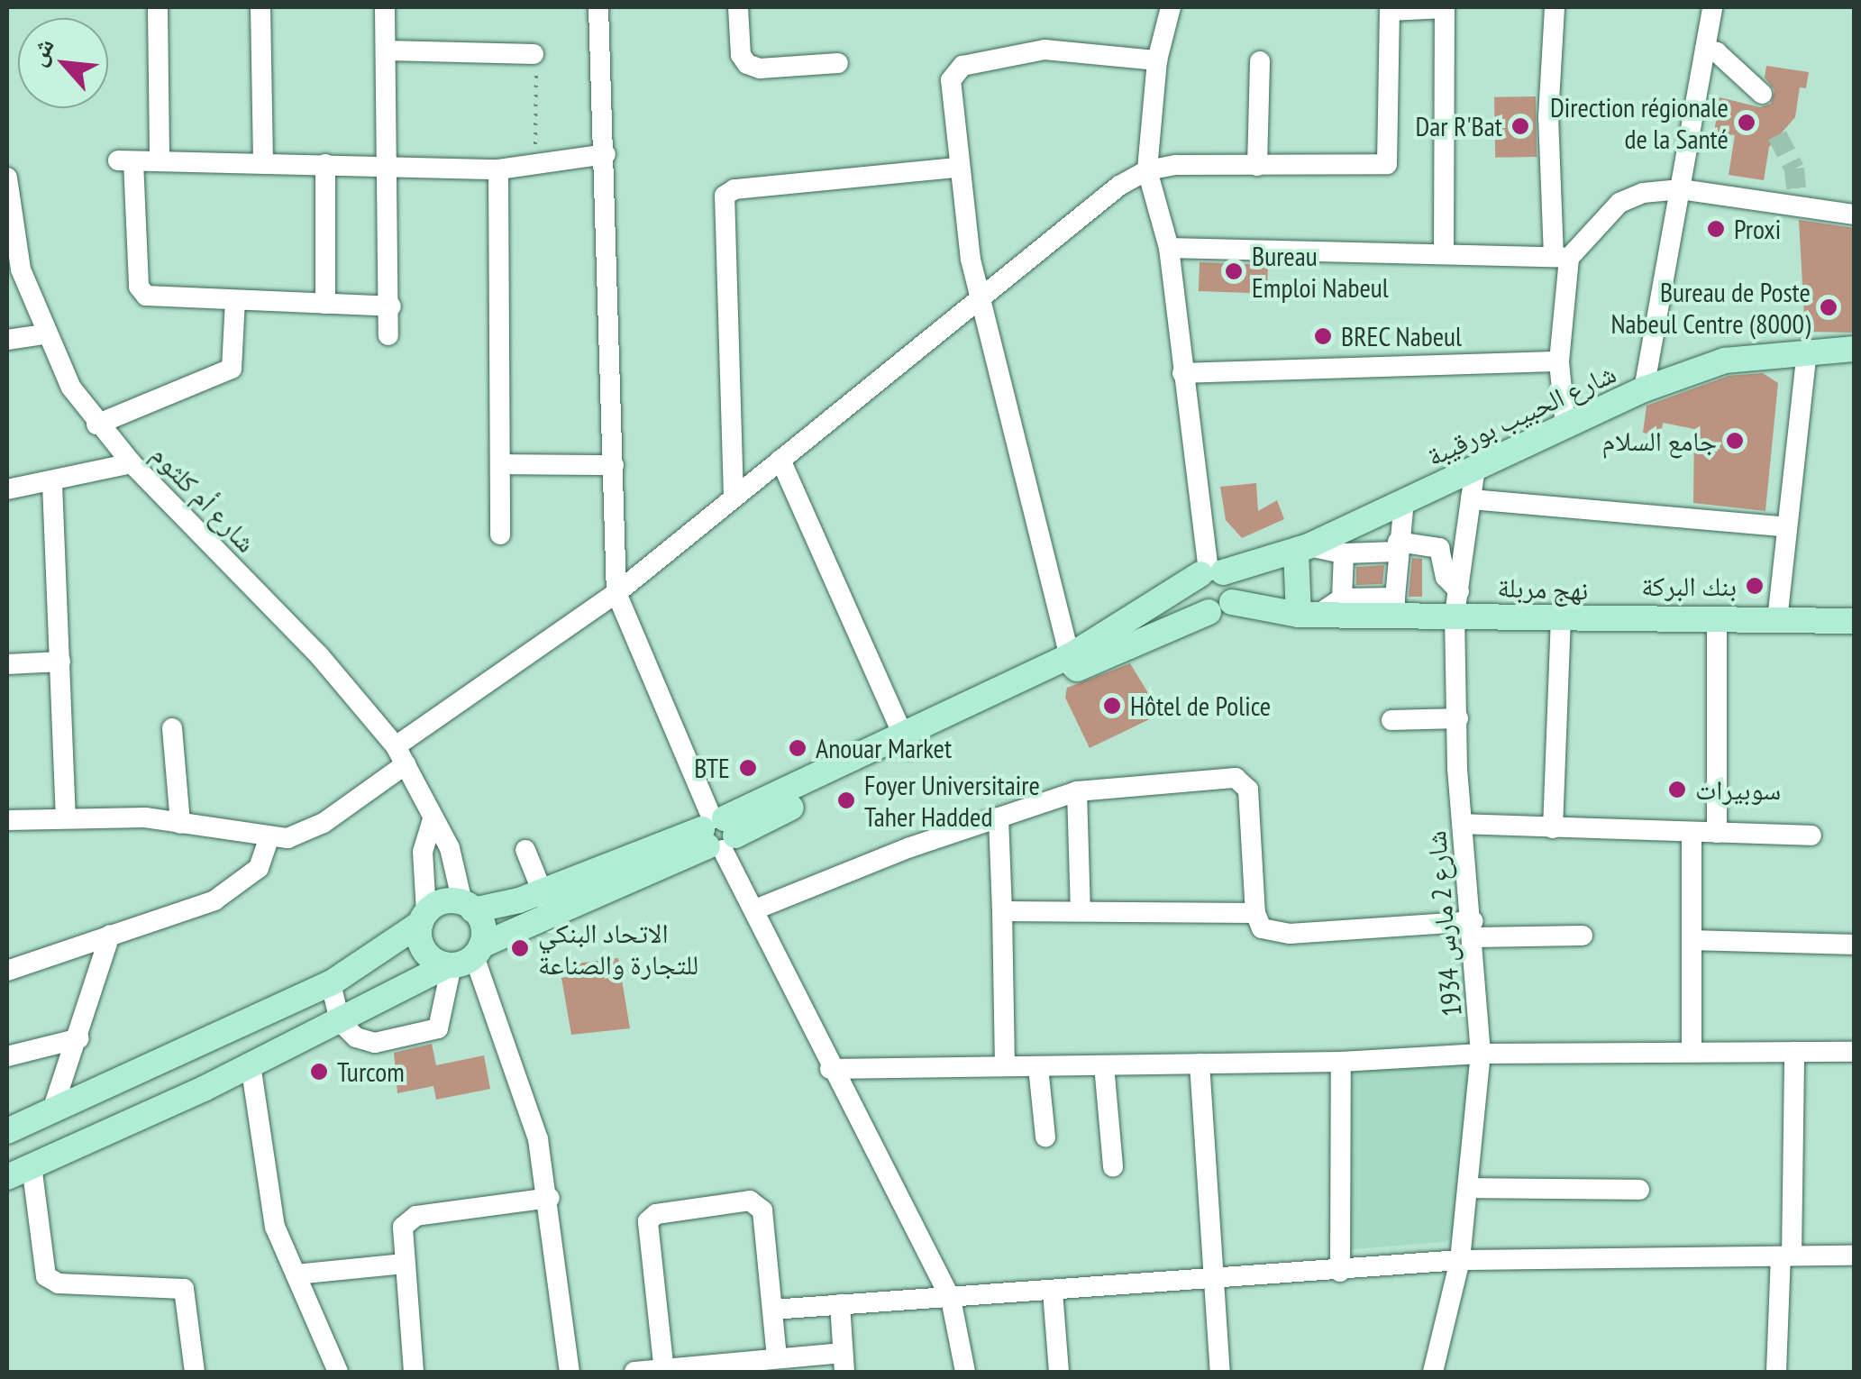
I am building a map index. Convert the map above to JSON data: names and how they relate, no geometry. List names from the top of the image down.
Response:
{
  "streets": {
    "main road": ["شارع الحبيب بورقيبة", "نهج مربلة"],
    "street": ["شارع أم كلثوم", "شارع 2 مارس 1934"]
  },
  "crossings": [
    ["شارع الحبيب بورقيبة", "شارع 2 مارس 1934"],
    ["نهج مربلة", "شارع 2 مارس 1934"]
  ],
  "places": [
    "Direction régionale de la Santé",
    "Dar R'Bat",
    "Proxi",
    "Bureau Emploi Nabeul",
    "Bureau de Poste Nabeul Centre (8000)",
    "BREC Nabeul",
    "جامع السلام",
    "بنك البركة",
    "Hôtel de Police",
    "Anouar Market",
    "BTE",
    "سوبيرات",
    "Foyer Universitaire Taher Hadded",
    "الاتحاد البنكي للتجارة والصناعة",
    "Turcom"
  ],
  "north": "top left"
}
